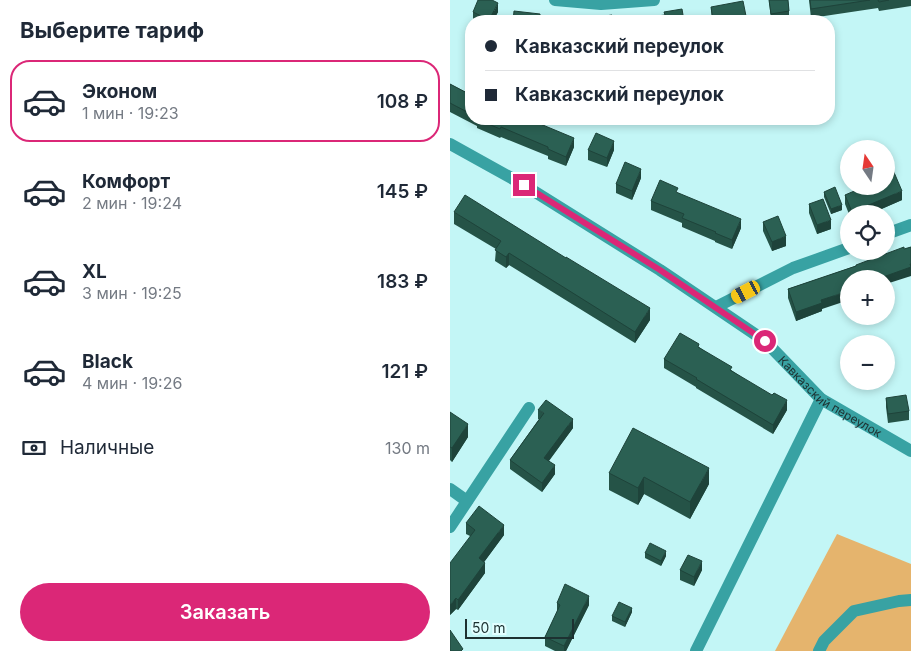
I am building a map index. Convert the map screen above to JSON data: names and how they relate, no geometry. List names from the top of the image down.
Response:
{
  "streets": {
    "street": ["Кавказский переулок"]
  },
  "scale_bar": "50 m",
  "north": "top",
  "page": {
    "heading": "Выберите тариф",
    "banner": ["Кавказский переулок", "Кавказский переулок"],
    "list": [
      {
        "name": "Эконом",
        "note": "1 мин · 19:23",
        "value": "108 ₽"
      },
      {
        "name": "Комфорт",
        "note": "2 мин · 19:24",
        "value": "145 ₽"
      },
      {
        "name": "XL",
        "note": "3 мин · 19:25",
        "value": "183 ₽"
      },
      {
        "name": "Black",
        "note": "4 мин · 19:26",
        "value": "121 ₽"
      }
    ],
    "map_buttons": ["+", "−"],
    "pay": ["Наличные", "130 m"],
    "buttons": "Заказать",
    "scale": "50 m"
  }
}
